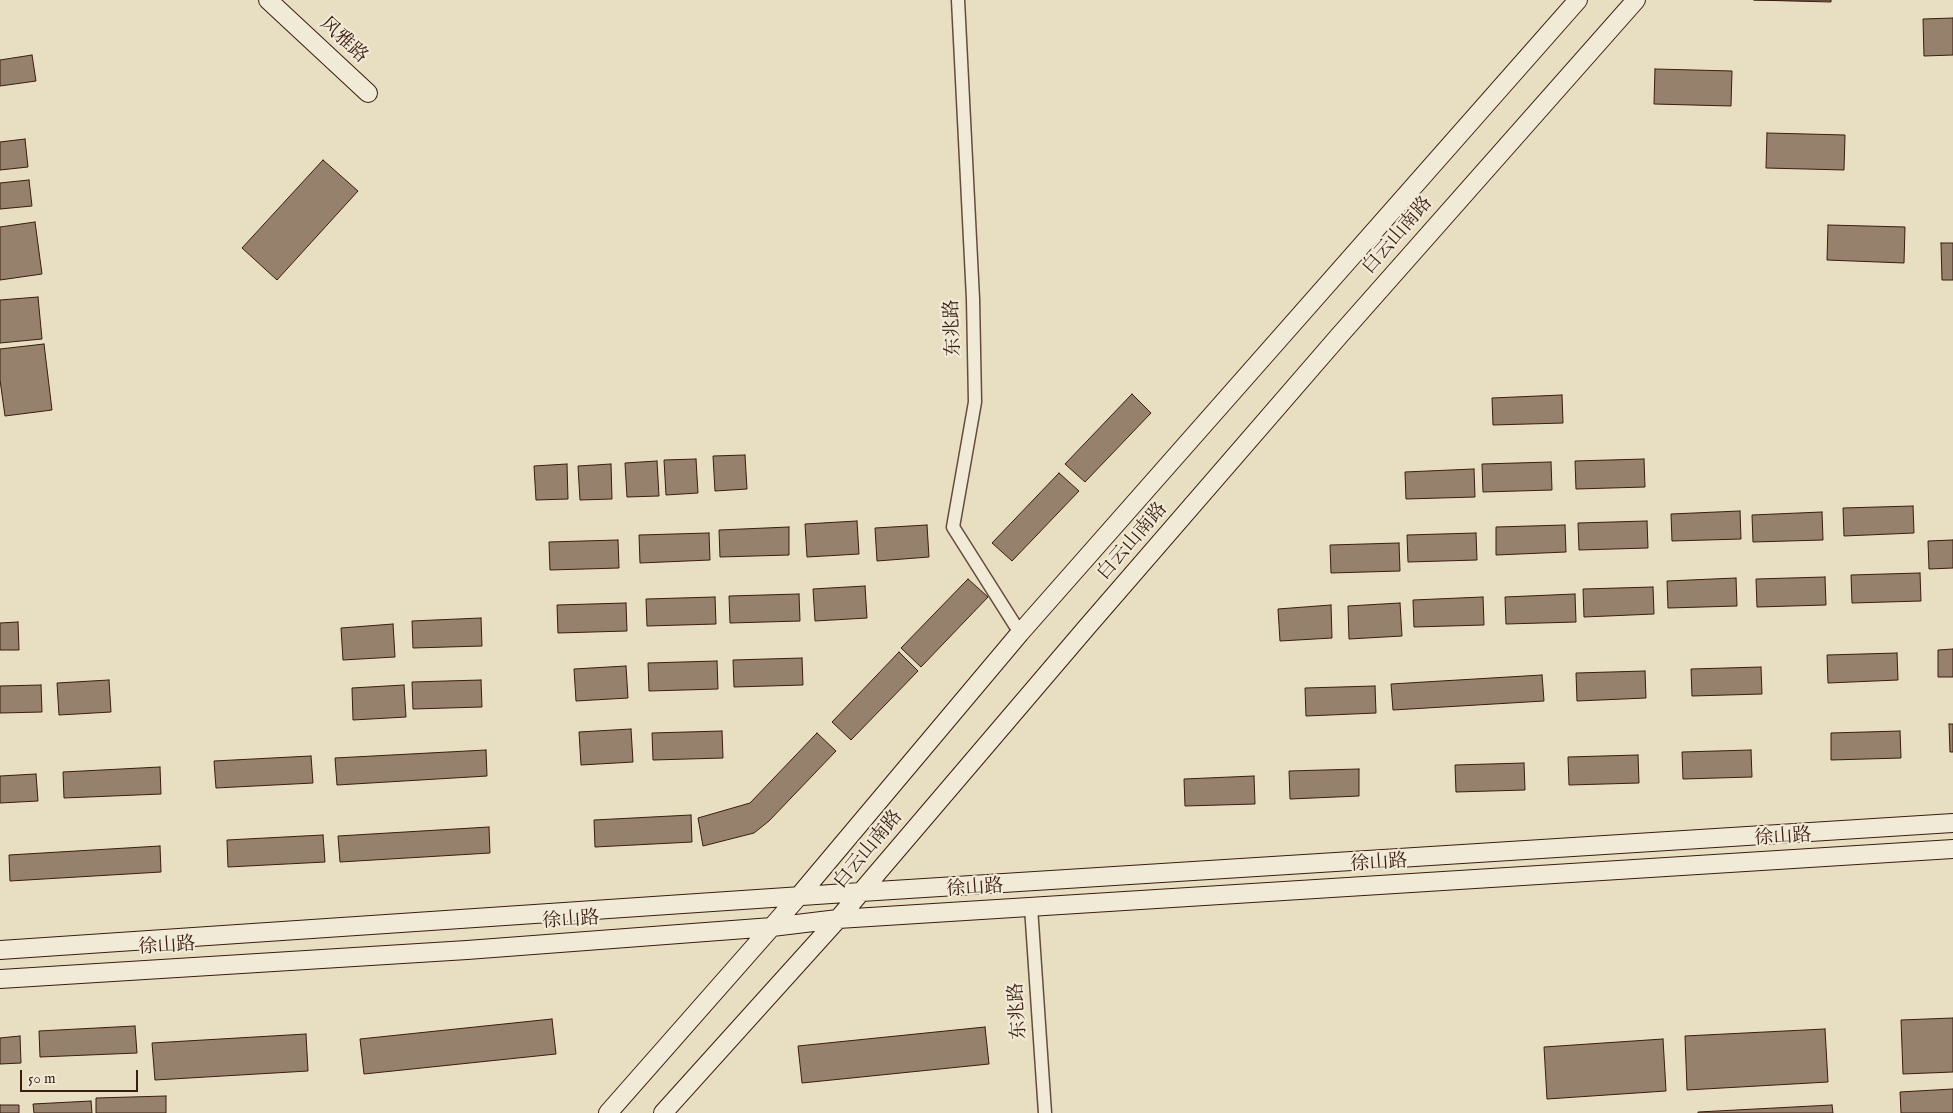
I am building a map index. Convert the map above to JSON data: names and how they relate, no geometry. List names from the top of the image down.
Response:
{
  "streets": {
    "main road": ["风雅路", "白云山南路", "徐山路"],
    "street": ["东兆路"]
  },
  "crossings": [
    ["白云山南路", "东兆路"],
    ["白云山南路", "徐山路"],
    ["东兆路", "徐山路"]
  ],
  "scale_bar": "50 m"
}
